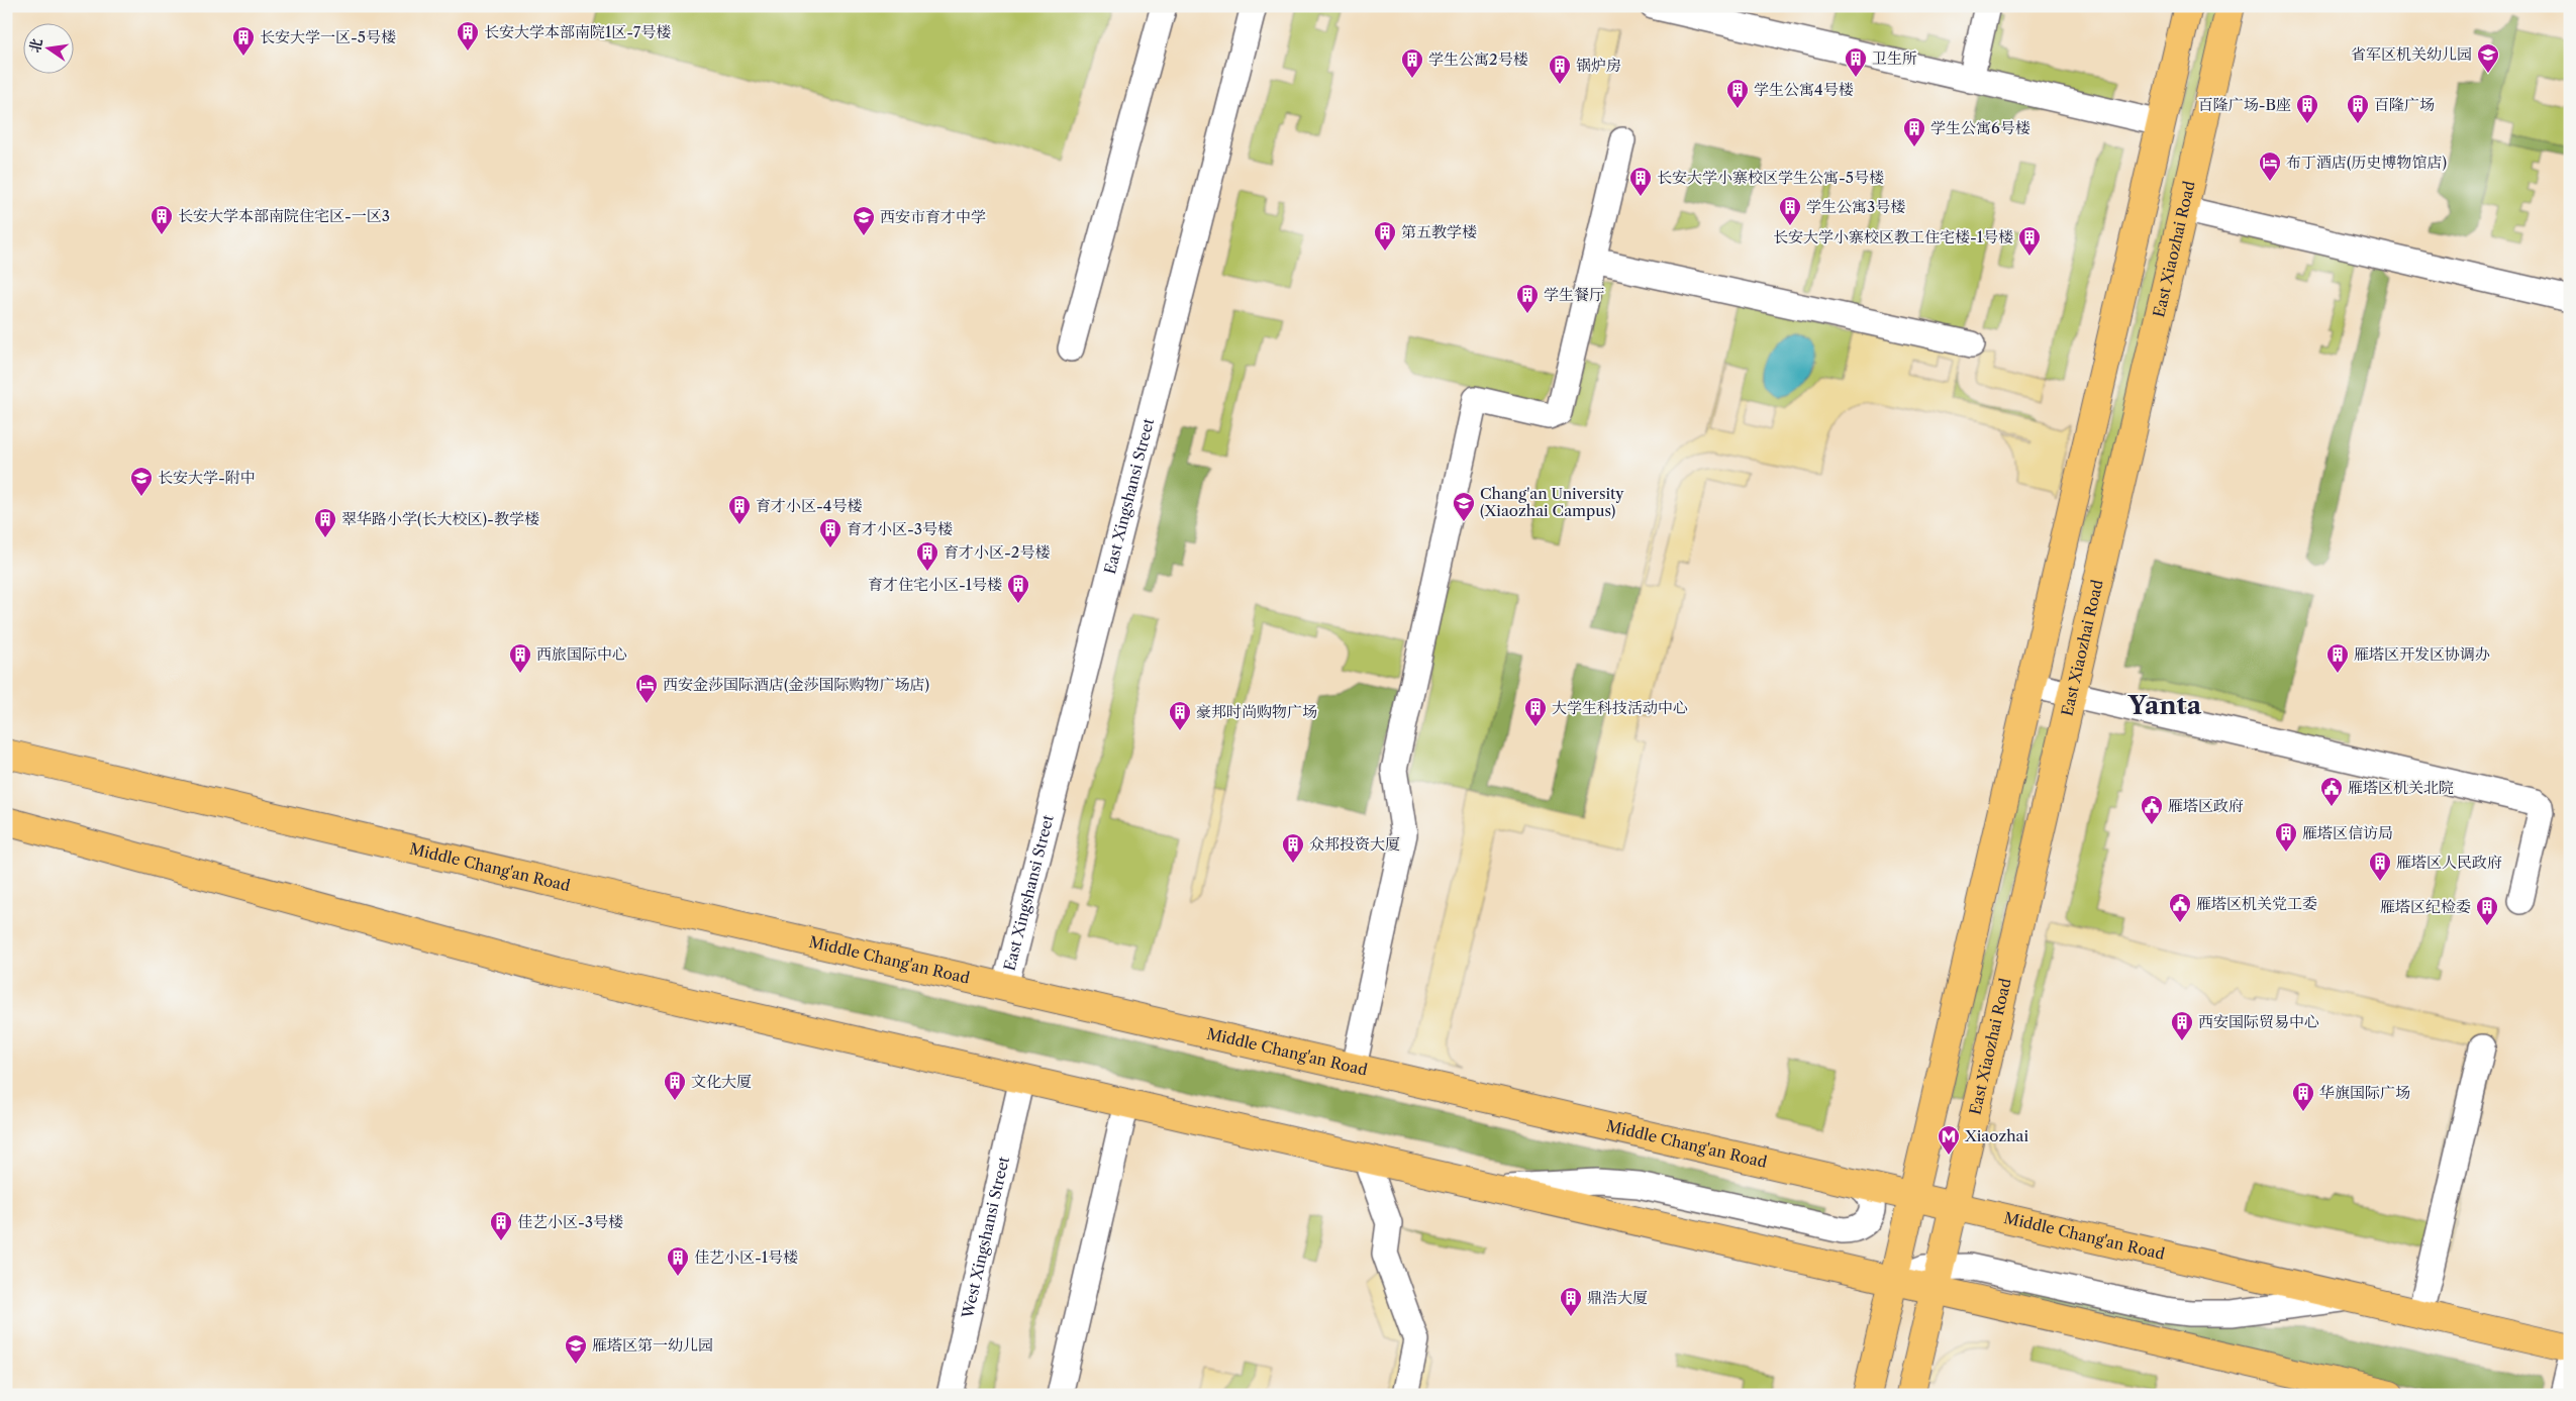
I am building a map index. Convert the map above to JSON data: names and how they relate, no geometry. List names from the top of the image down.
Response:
{
  "streets": {
    "main road": ["East Xiaozhai Road", "Middle Chang'an Road"],
    "street": ["East Xingshansi Street", "West Xingshansi Street"]
  },
  "crossings": [
    ["East Xiaozhai Road", "Middle Chang'an Road"],
    ["East Xingshansi Street", "Middle Chang'an Road"]
  ],
  "districts": ["Yanta"],
  "places": {
    "building": [
      "长安大学本部南院1区-7号楼",
      "长安大学一区-5号楼",
      "卫生所",
      "学生公寓2号楼",
      "锅炉房",
      "学生公寓4号楼",
      "百隆广场-B座",
      "百隆广场",
      "学生公寓6号楼",
      "长安大学小寨校区学生公寓-5号楼",
      "学生公寓3号楼",
      "长安大学本部南院住宅区-一区3",
      "第五教学楼",
      "长安大学小寨校区教工住宅楼-1号楼",
      "学生餐厅",
      "育才小区-4号楼",
      "翠华路小学(长大校区)-教学楼",
      "育才小区-3号楼",
      "育才小区-2号楼",
      "育才住宅小区-1号楼",
      "西旅国际中心",
      "雁塔区开发区协调办",
      "大学生科技活动中心",
      "豪邦时尚购物广场",
      "雁塔区信访局",
      "众邦投资大厦",
      "雁塔区人民政府",
      "雁塔区纪检委",
      "西安国际贸易中心",
      "文化大厦",
      "华旗国际广场",
      "佳艺小区-3号楼",
      "佳艺小区-1号楼",
      "鼎浩大厦"
    ],
    "school or university": [
      "省军区机关幼儿园",
      "西安市育才中学",
      "长安大学-附中",
      "Chang'an University (Xiaozhai Campus)",
      "雁塔区第一幼儿园"
    ],
    "hotel": ["布丁酒店(历史博物馆店)", "西安金莎国际酒店(金莎国际购物广场店)"],
    "public building": ["雁塔区机关北院", "雁塔区政府", "雁塔区机关党工委"],
    "metro station": ["Xiaozhai"]
  },
  "north": "left"
}
